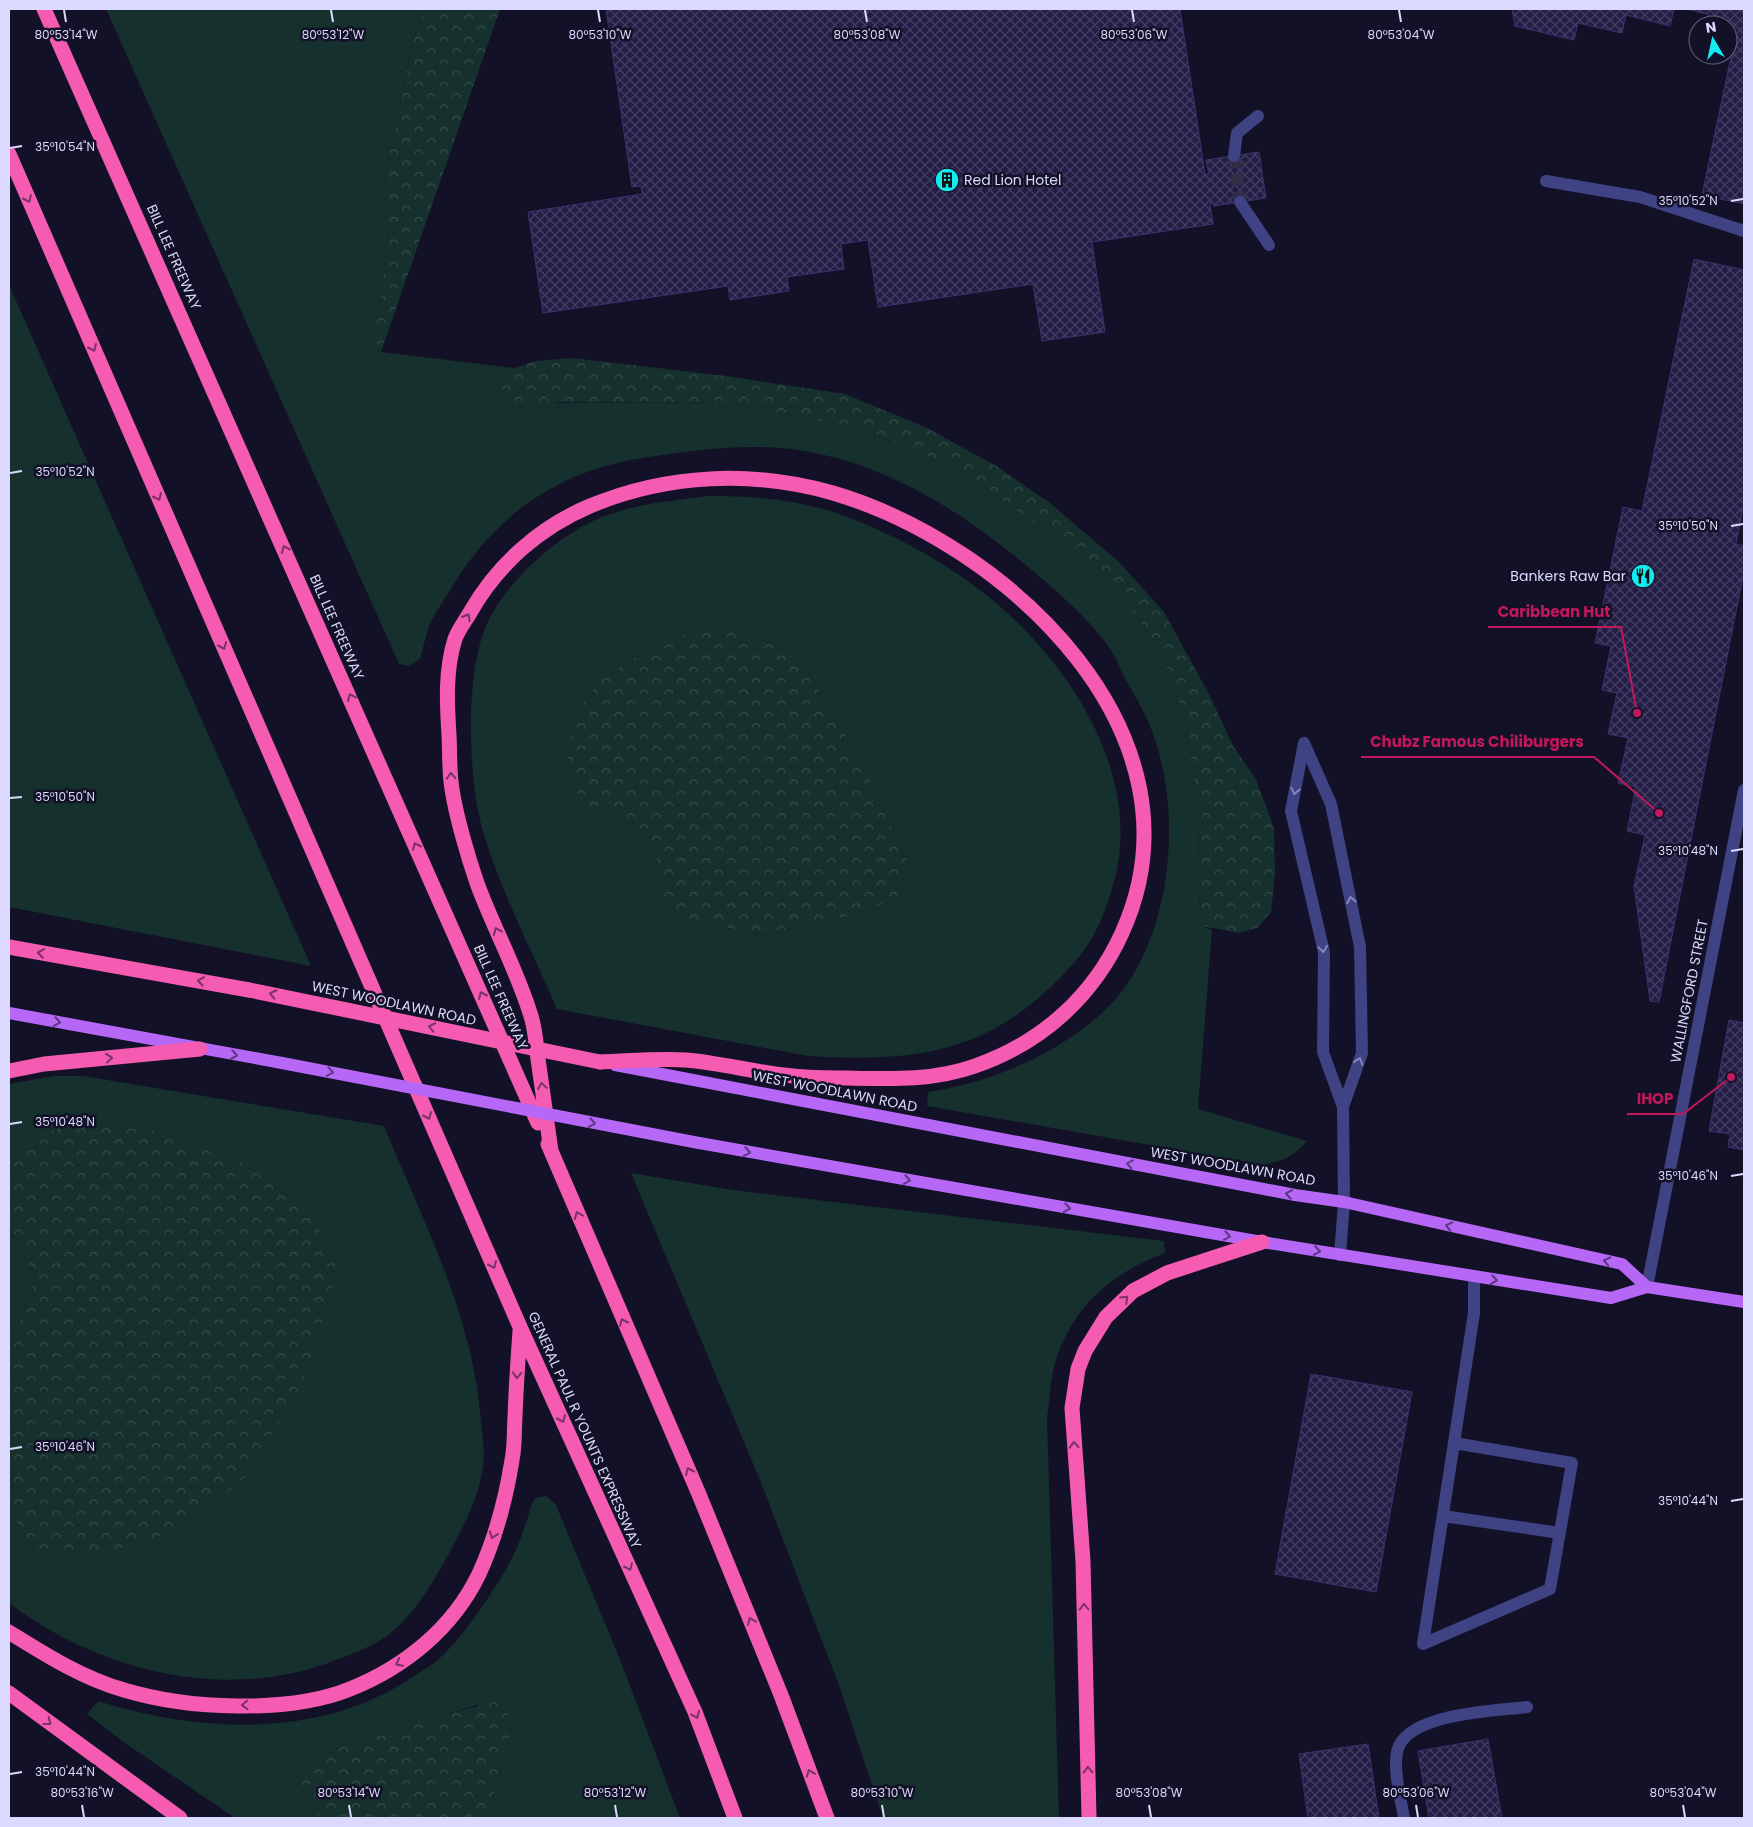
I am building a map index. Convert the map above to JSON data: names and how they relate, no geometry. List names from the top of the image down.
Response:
{
  "streets": {
    "highway": ["BILL LEE FREEWAY", "WEST WOODLAWN ROAD", "GENERAL PAUL R YOUNTS EXPRESSWAY"],
    "street": ["WALLINGFORD STREET"]
  },
  "crossings": [
    ["WALLINGFORD STREET", "WEST WOODLAWN ROAD"]
  ],
  "one_way": ["BILL LEE FREEWAY", "GENERAL PAUL R YOUNTS EXPRESSWAY"],
  "places": {
    "building": ["Red Lion Hotel"],
    "restaurant": ["Bankers Raw Bar"],
    "other": ["Caribbean Hut", "Chubz Famous Chiliburgers", "IHOP"]
  },
  "north": "top",
  "coordinates": [
    "80°53'14\"W",
    "80°53'12\"W",
    "80°53'10\"W",
    "80°53'08\"W",
    "80°53'06\"W",
    "80°53'04\"W",
    "35°10'54\"N",
    "35°10'52\"N",
    "35°10'50\"N",
    "35°10'48\"N",
    "35°10'46\"N",
    "35°10'44\"N",
    "80°53'16\"W"
  ]
}
